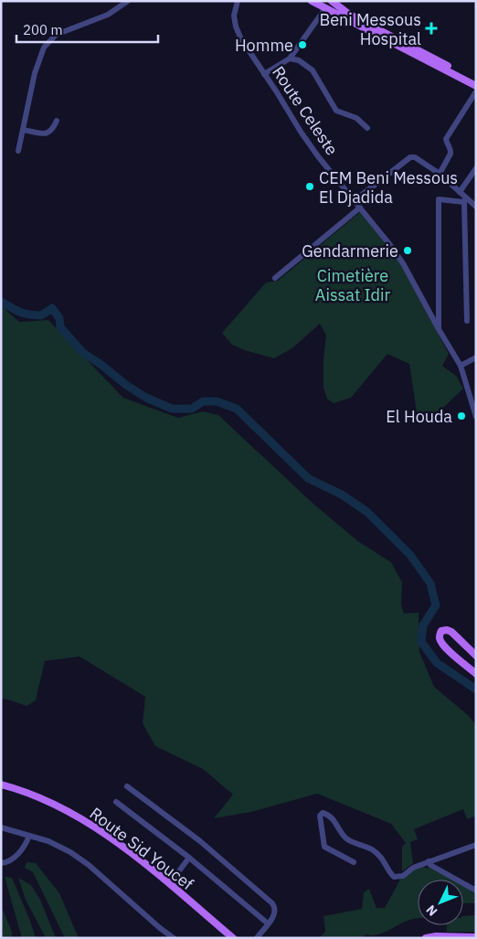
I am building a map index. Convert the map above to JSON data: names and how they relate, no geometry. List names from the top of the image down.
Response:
{
  "streets": {
    "main road": ["Route Sid Youcef"],
    "street": ["Route Celeste"]
  },
  "parks": ["Cimetière Aissat Idir"],
  "places": {
    "health": ["Beni Messous Hospital"],
    "other": [
      "Homme",
      "CEM Beni Messous El Djadida",
      "Gendarmerie",
      "El Houda"
    ]
  },
  "scale_bar": "200 m",
  "north": "bottom left"
}
